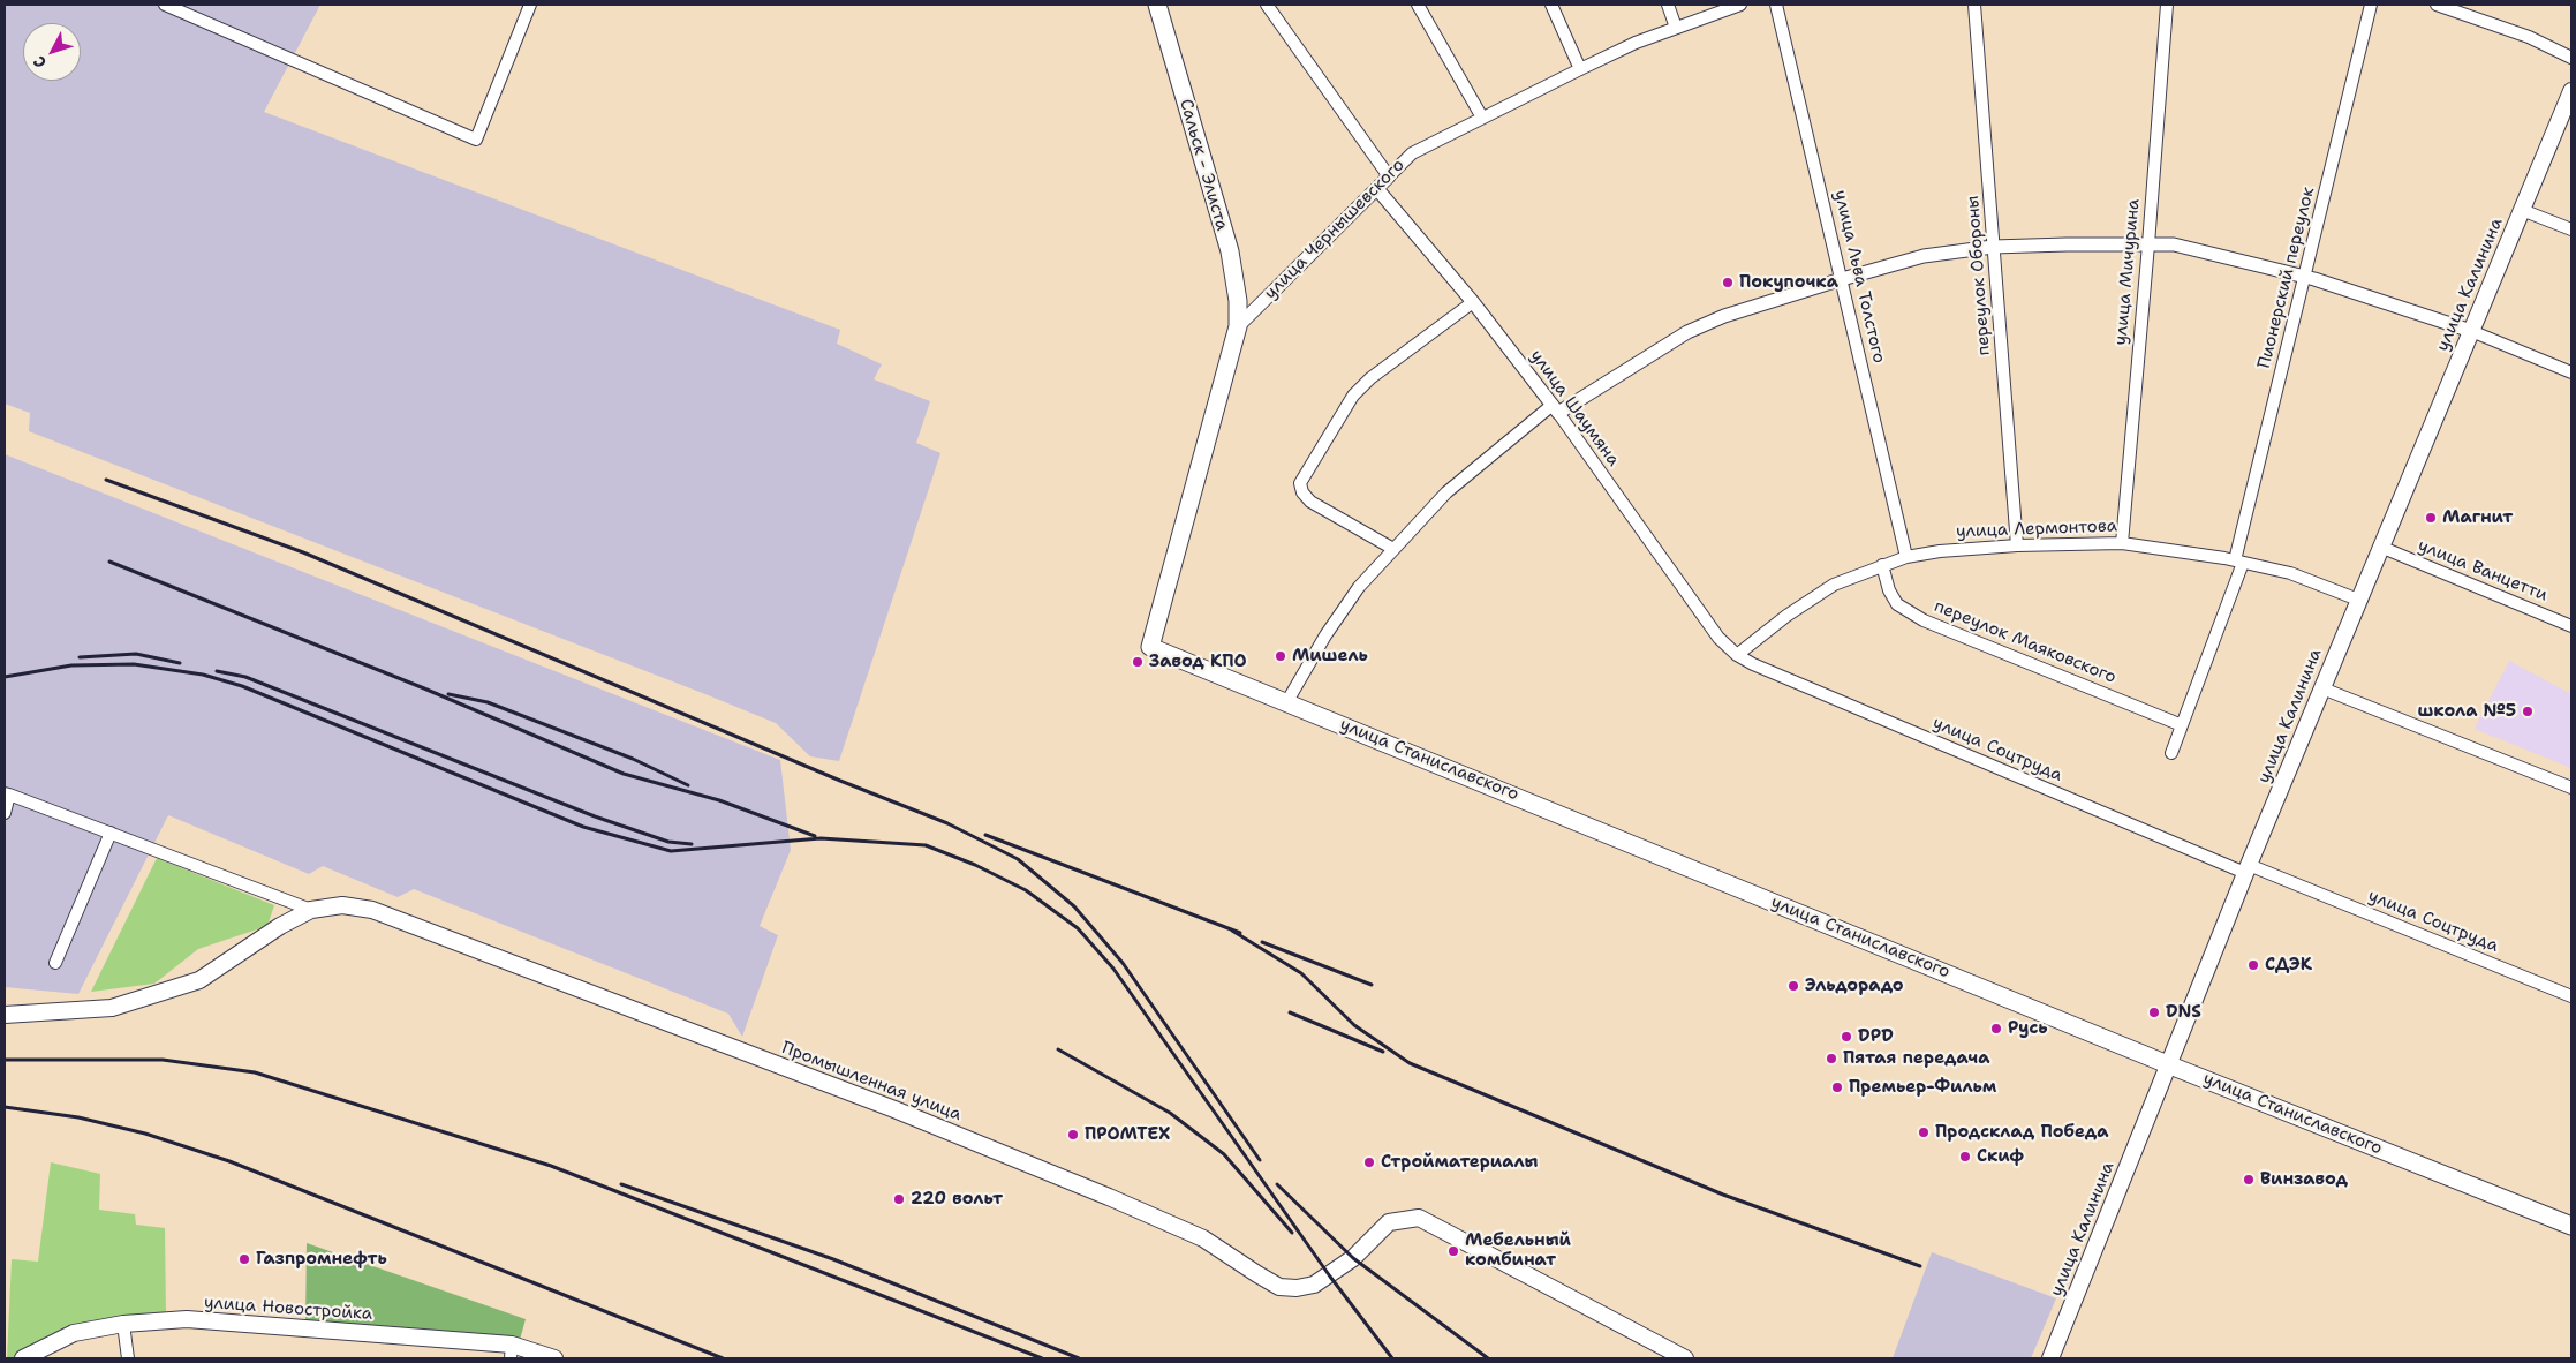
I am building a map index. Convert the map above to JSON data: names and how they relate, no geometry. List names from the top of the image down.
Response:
{
  "streets": {
    "main road": [
      "Сальск - Элиста",
      "улица Калинина",
      "улица Станиславского",
      "Промышленная улица",
      "улица Новостройка"
    ],
    "street": [
      "улица Чернышевского",
      "улица Мичурина",
      "переулок Обороны",
      "улица Льва Толстого",
      "Пионерский переулок",
      "улица Шаумяна",
      "улица Лермонтова",
      "улица Ванцетти",
      "переулок Маяковского",
      "улица Соцтруда"
    ]
  },
  "crossings": [
    ["Сальск - Элиста", "улица Чернышевского"],
    ["Сальск - Элиста", "улица Станиславского"],
    ["улица Чернышевского", "улица Шаумяна"],
    ["улица Чернышевского", "улица Станиславского"],
    ["улица Мичурина", "улица Лермонтова"],
    ["переулок Обороны", "улица Лермонтова"],
    ["улица Льва Толстого", "улица Лермонтова"],
    ["Пионерский переулок", "улица Лермонтова"],
    ["улица Калинина", "улица Лермонтова"],
    ["улица Калинина", "улица Ванцетти"],
    ["улица Калинина", "улица Соцтруда"],
    ["улица Калинина", "улица Станиславского"],
    ["улица Шаумяна", "улица Лермонтова"],
    ["улица Шаумяна", "улица Соцтруда"],
    ["улица Лермонтова", "переулок Маяковского"],
    ["улица Лермонтова", "улица Соцтруда"]
  ],
  "places": [
    "Покупочка",
    "Магнит",
    "Мишель",
    "Завод КПО",
    "школа №5",
    "СДЭК",
    "Эльдорадо",
    "DNS",
    "Русь",
    "DPD",
    "Пятая передача",
    "Премьер-Фильм",
    "Продсклад Победа",
    "ПРОМТЕХ",
    "Скиф",
    "Стройматериалы",
    "Винзавод",
    "220 вольт",
    "Мебельный комбинат",
    "Газпромнефть"
  ],
  "north": "bottom left"
}
